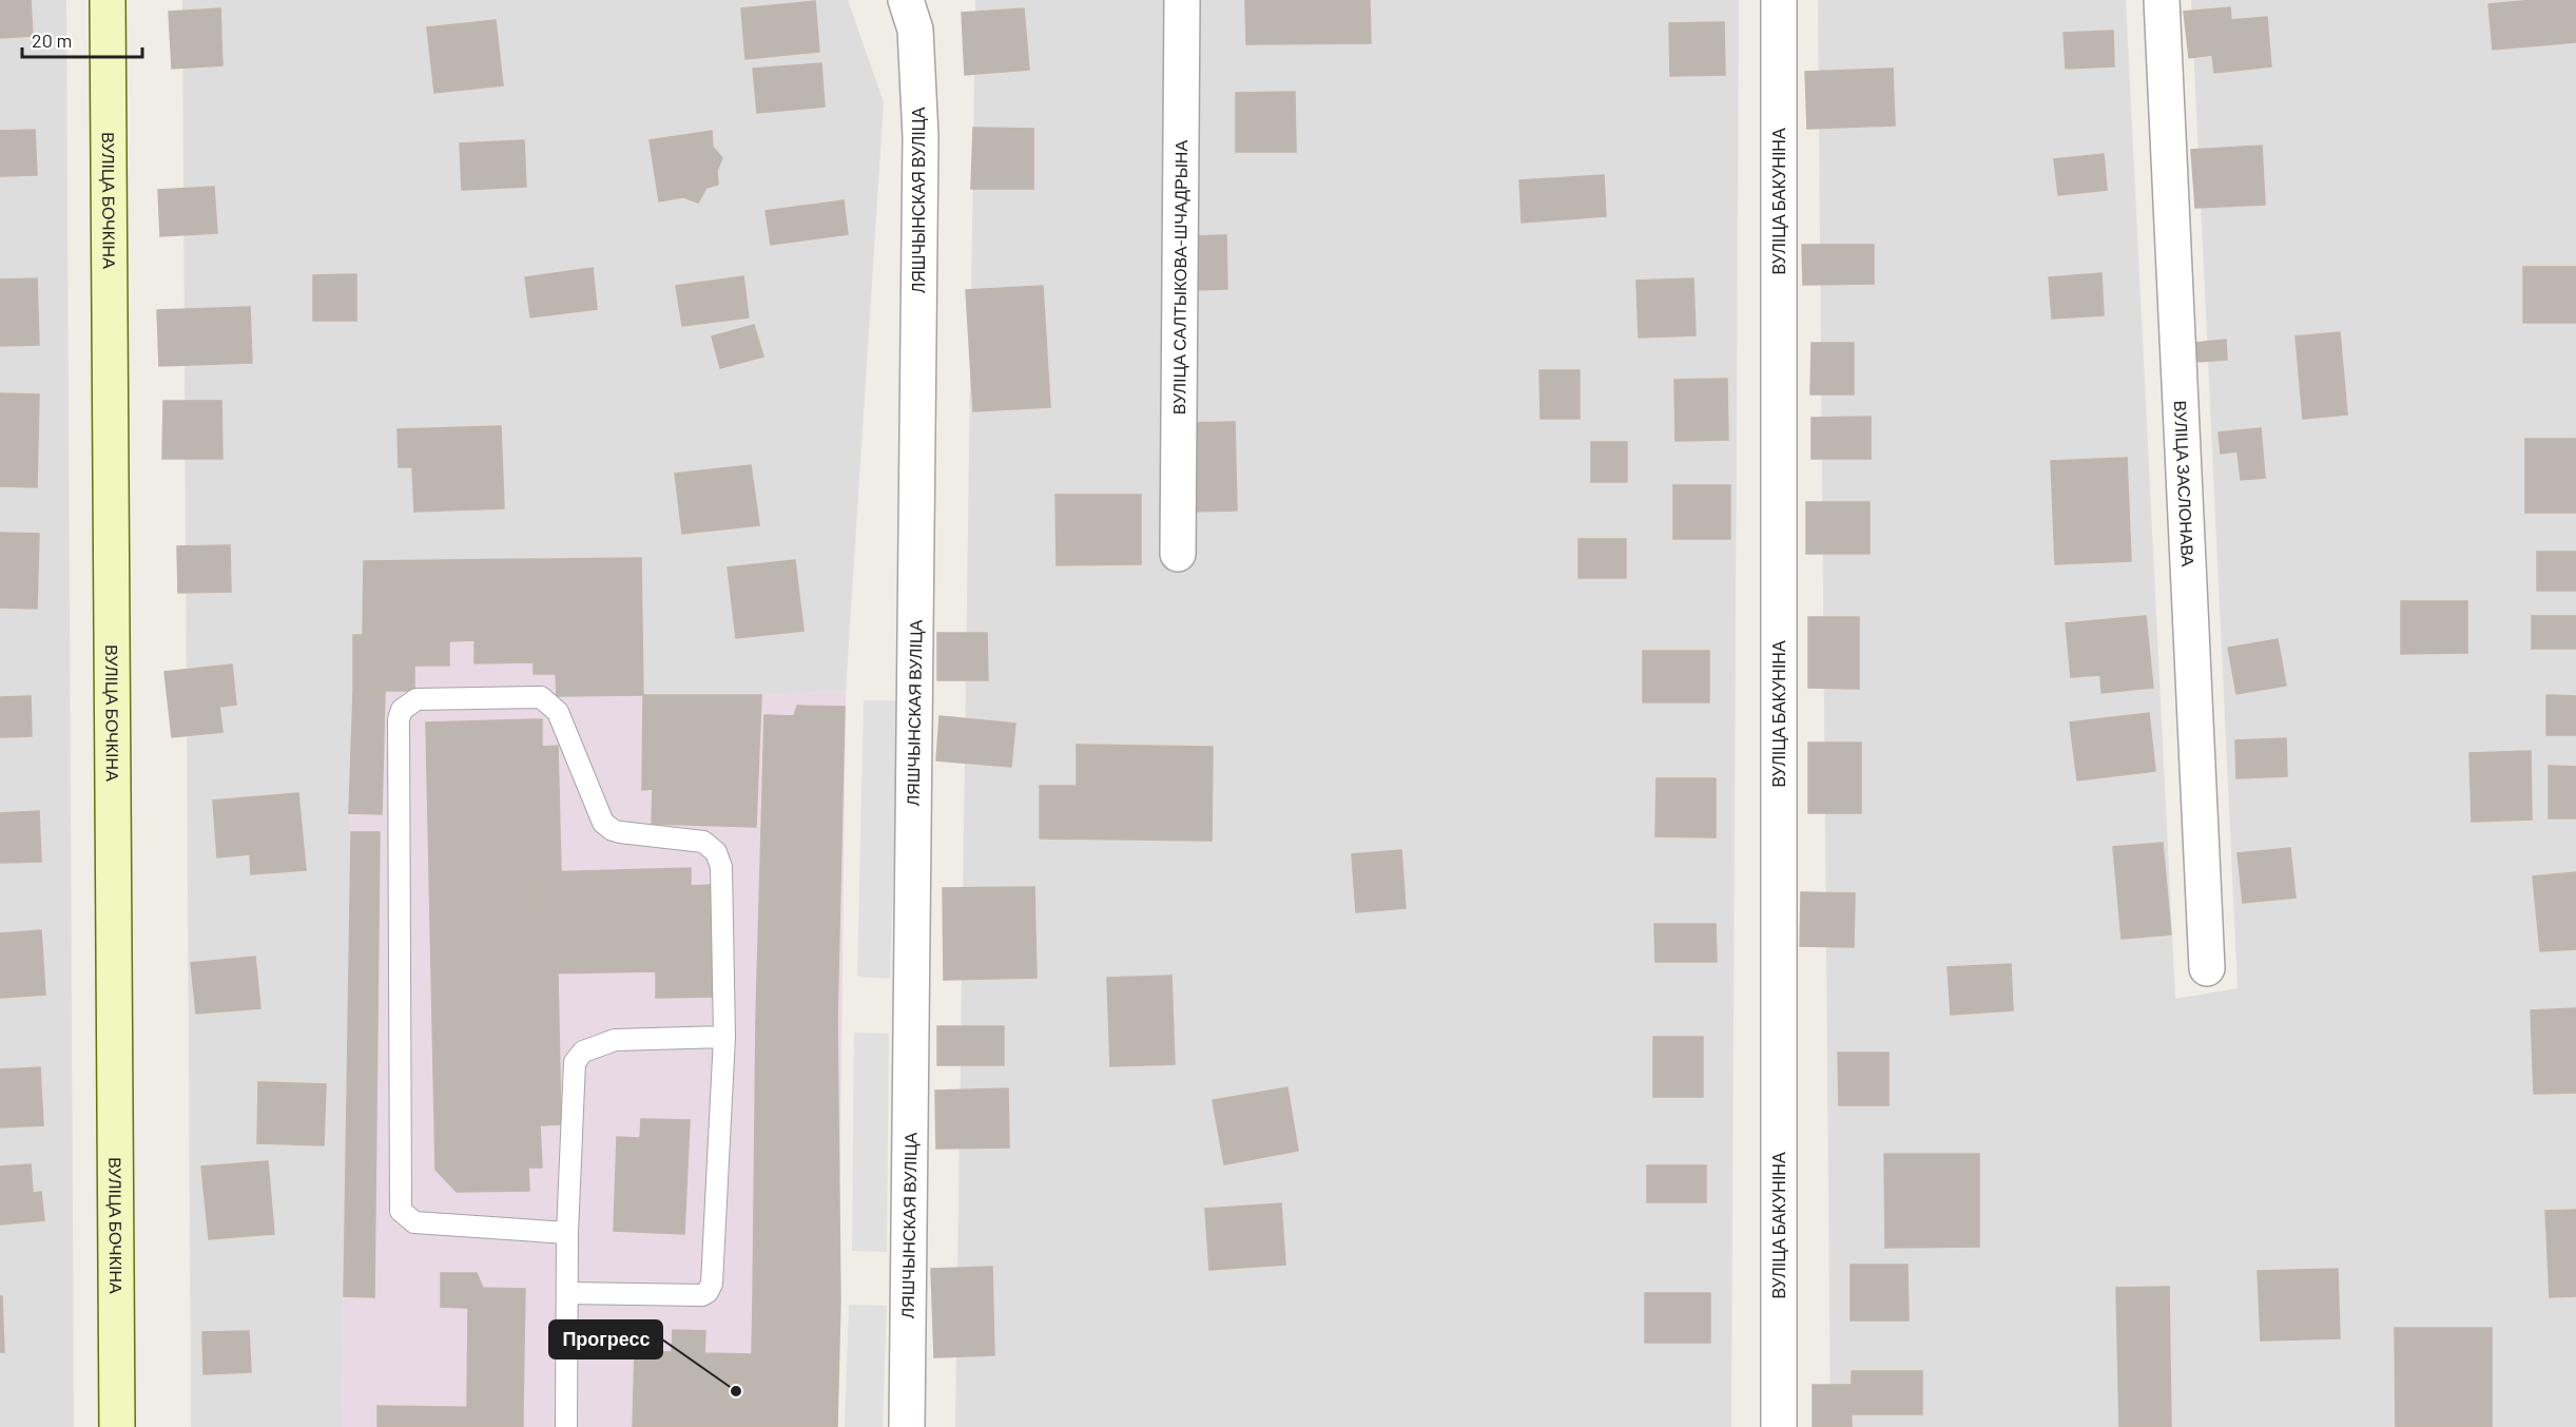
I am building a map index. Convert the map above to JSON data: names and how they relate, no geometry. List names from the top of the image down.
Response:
{
  "streets": {
    "main road": ["ВУЛІЦА БОЧКІНА"],
    "street": [
      "ЛЯШЧЫНСКАЯ ВУЛІЦА",
      "ВУЛІЦА БАКУНІНА",
      "ВУЛІЦА САЛТЫКОВА-ШЧАДРЫНА",
      "ВУЛІЦА ЗАСЛОНАВА"
    ]
  },
  "places": ["Прогресс"],
  "scale_bar": "20 m"
}
